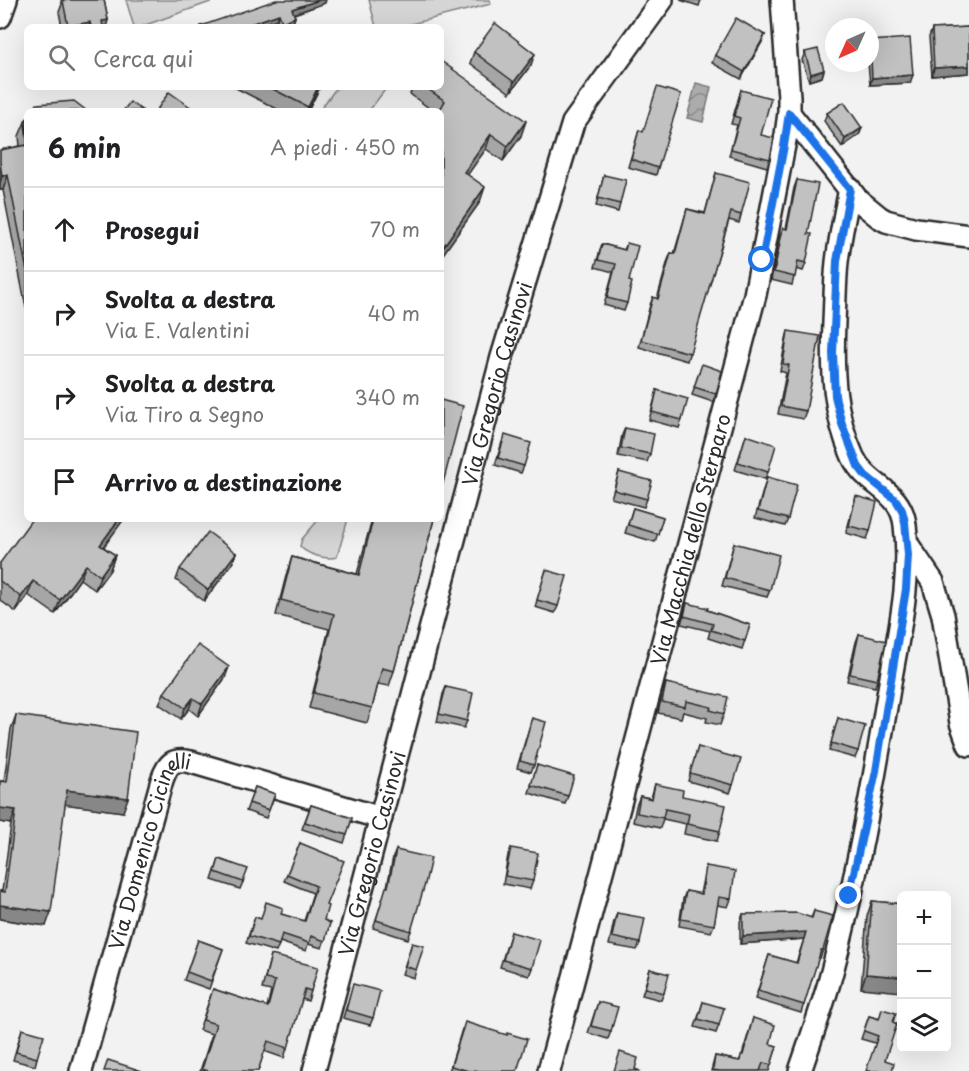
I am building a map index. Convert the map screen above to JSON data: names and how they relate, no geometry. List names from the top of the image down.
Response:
{
  "streets": {
    "street": ["Via Gregorio Casinovi", "Via Macchia dello Sterparo", "Via Domenico Cicinelli"]
  },
  "crossings": [
    ["Via Gregorio Casinovi", "Via Domenico Cicinelli"]
  ],
  "north": "bottom left",
  "page": {
    "search": "Cerca qui",
    "heading": ["6 min", "A piedi · 450 m"],
    "list": [
      ["Prosegui", "70 m"],
      ["Svolta a destra", "Via E. Valentini", "40 m"],
      ["Svolta a destra", "Via Tiro a Segno", "340 m"],
      "Arrivo a destinazione"
    ],
    "map_buttons": ["+", "−"]
  }
}
